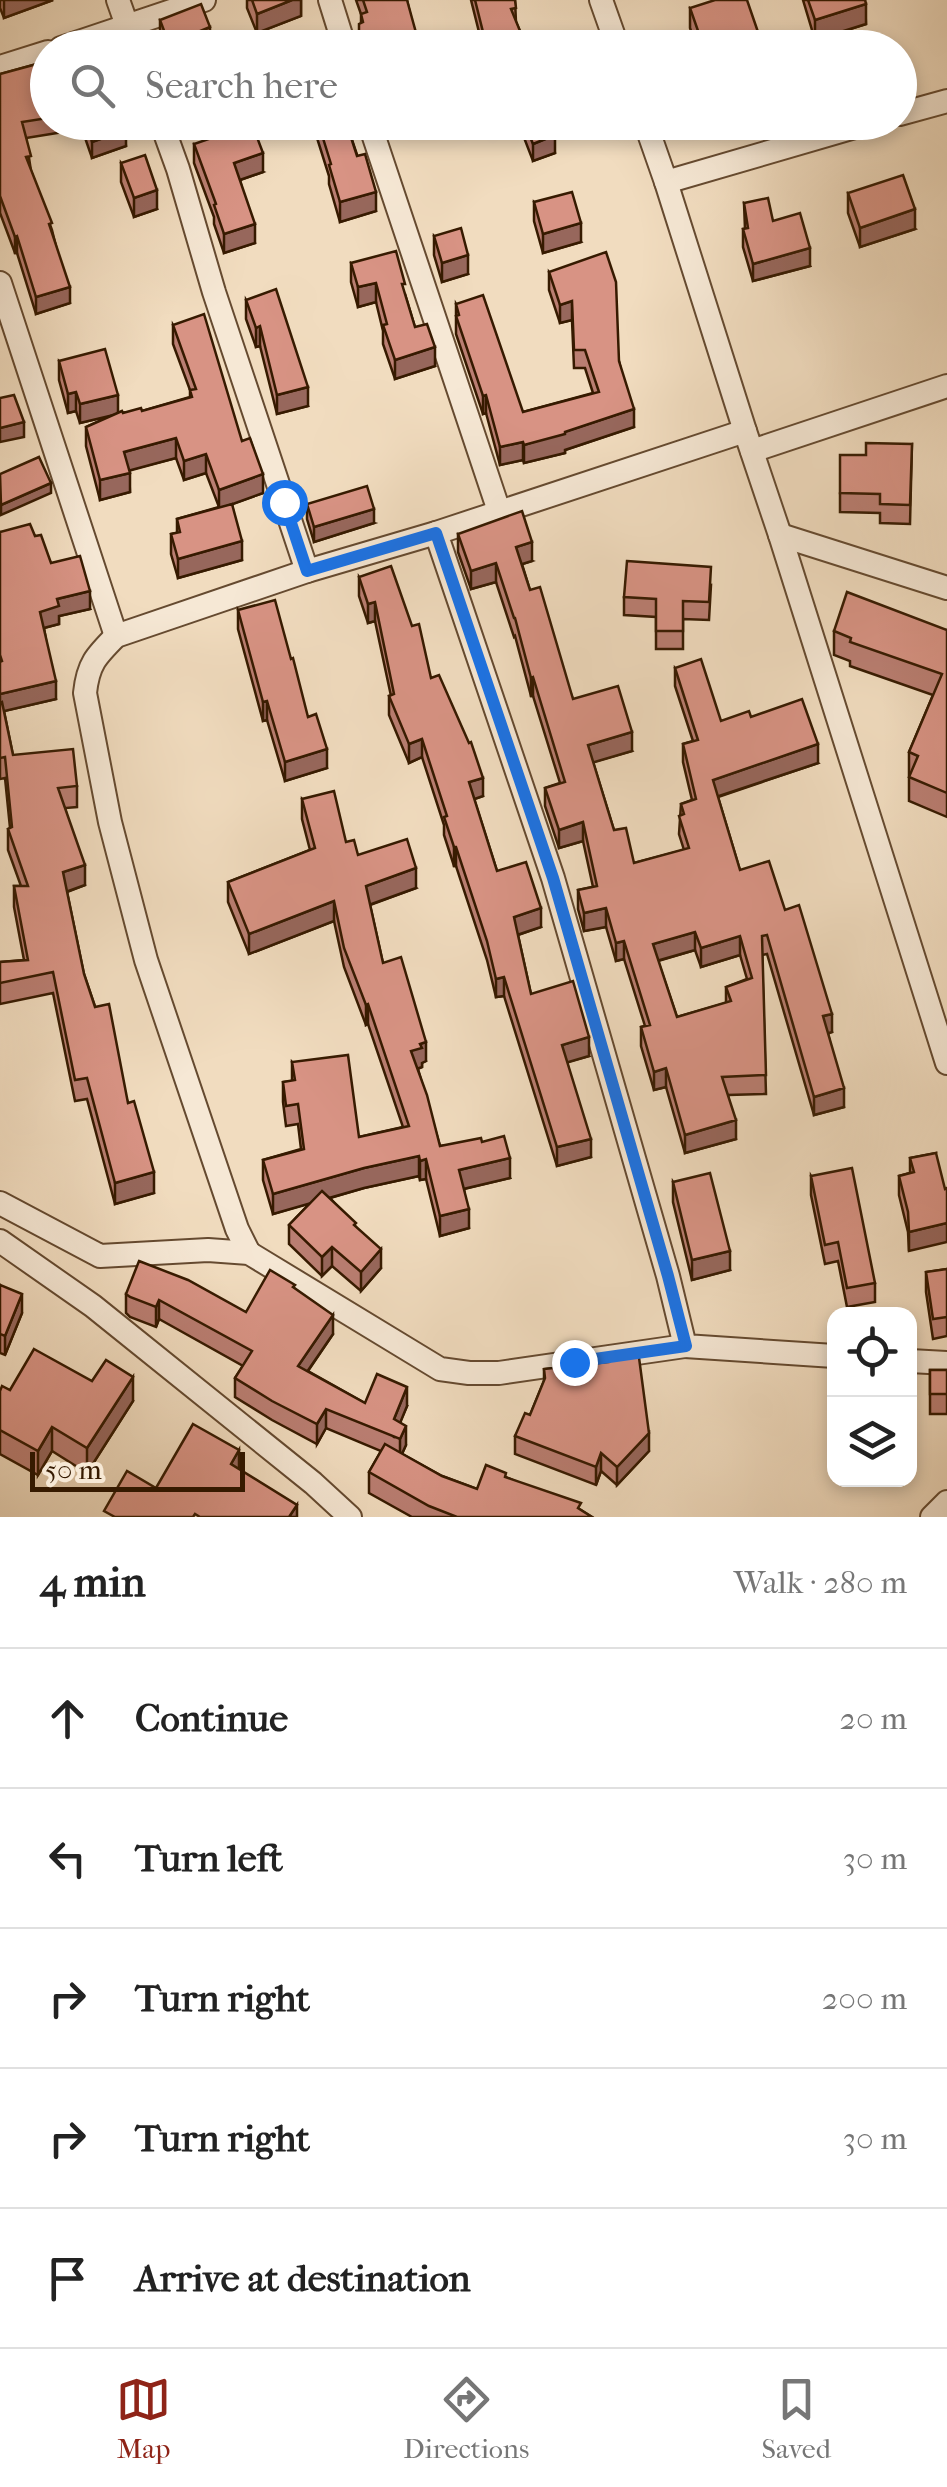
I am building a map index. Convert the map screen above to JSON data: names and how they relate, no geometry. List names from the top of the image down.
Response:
{
  "scale_bar": "50 m",
  "page": {
    "search": "Search here",
    "scale": "50 m",
    "heading": ["4 min", "Walk · 280 m"],
    "list": [
      ["Continue", "20 m"],
      ["Turn left", "30 m"],
      ["Turn right", "200 m"],
      ["Turn right", "30 m"],
      "Arrive at destination"
    ],
    "nav": ["Map", "Directions", "Saved"]
  }
}
